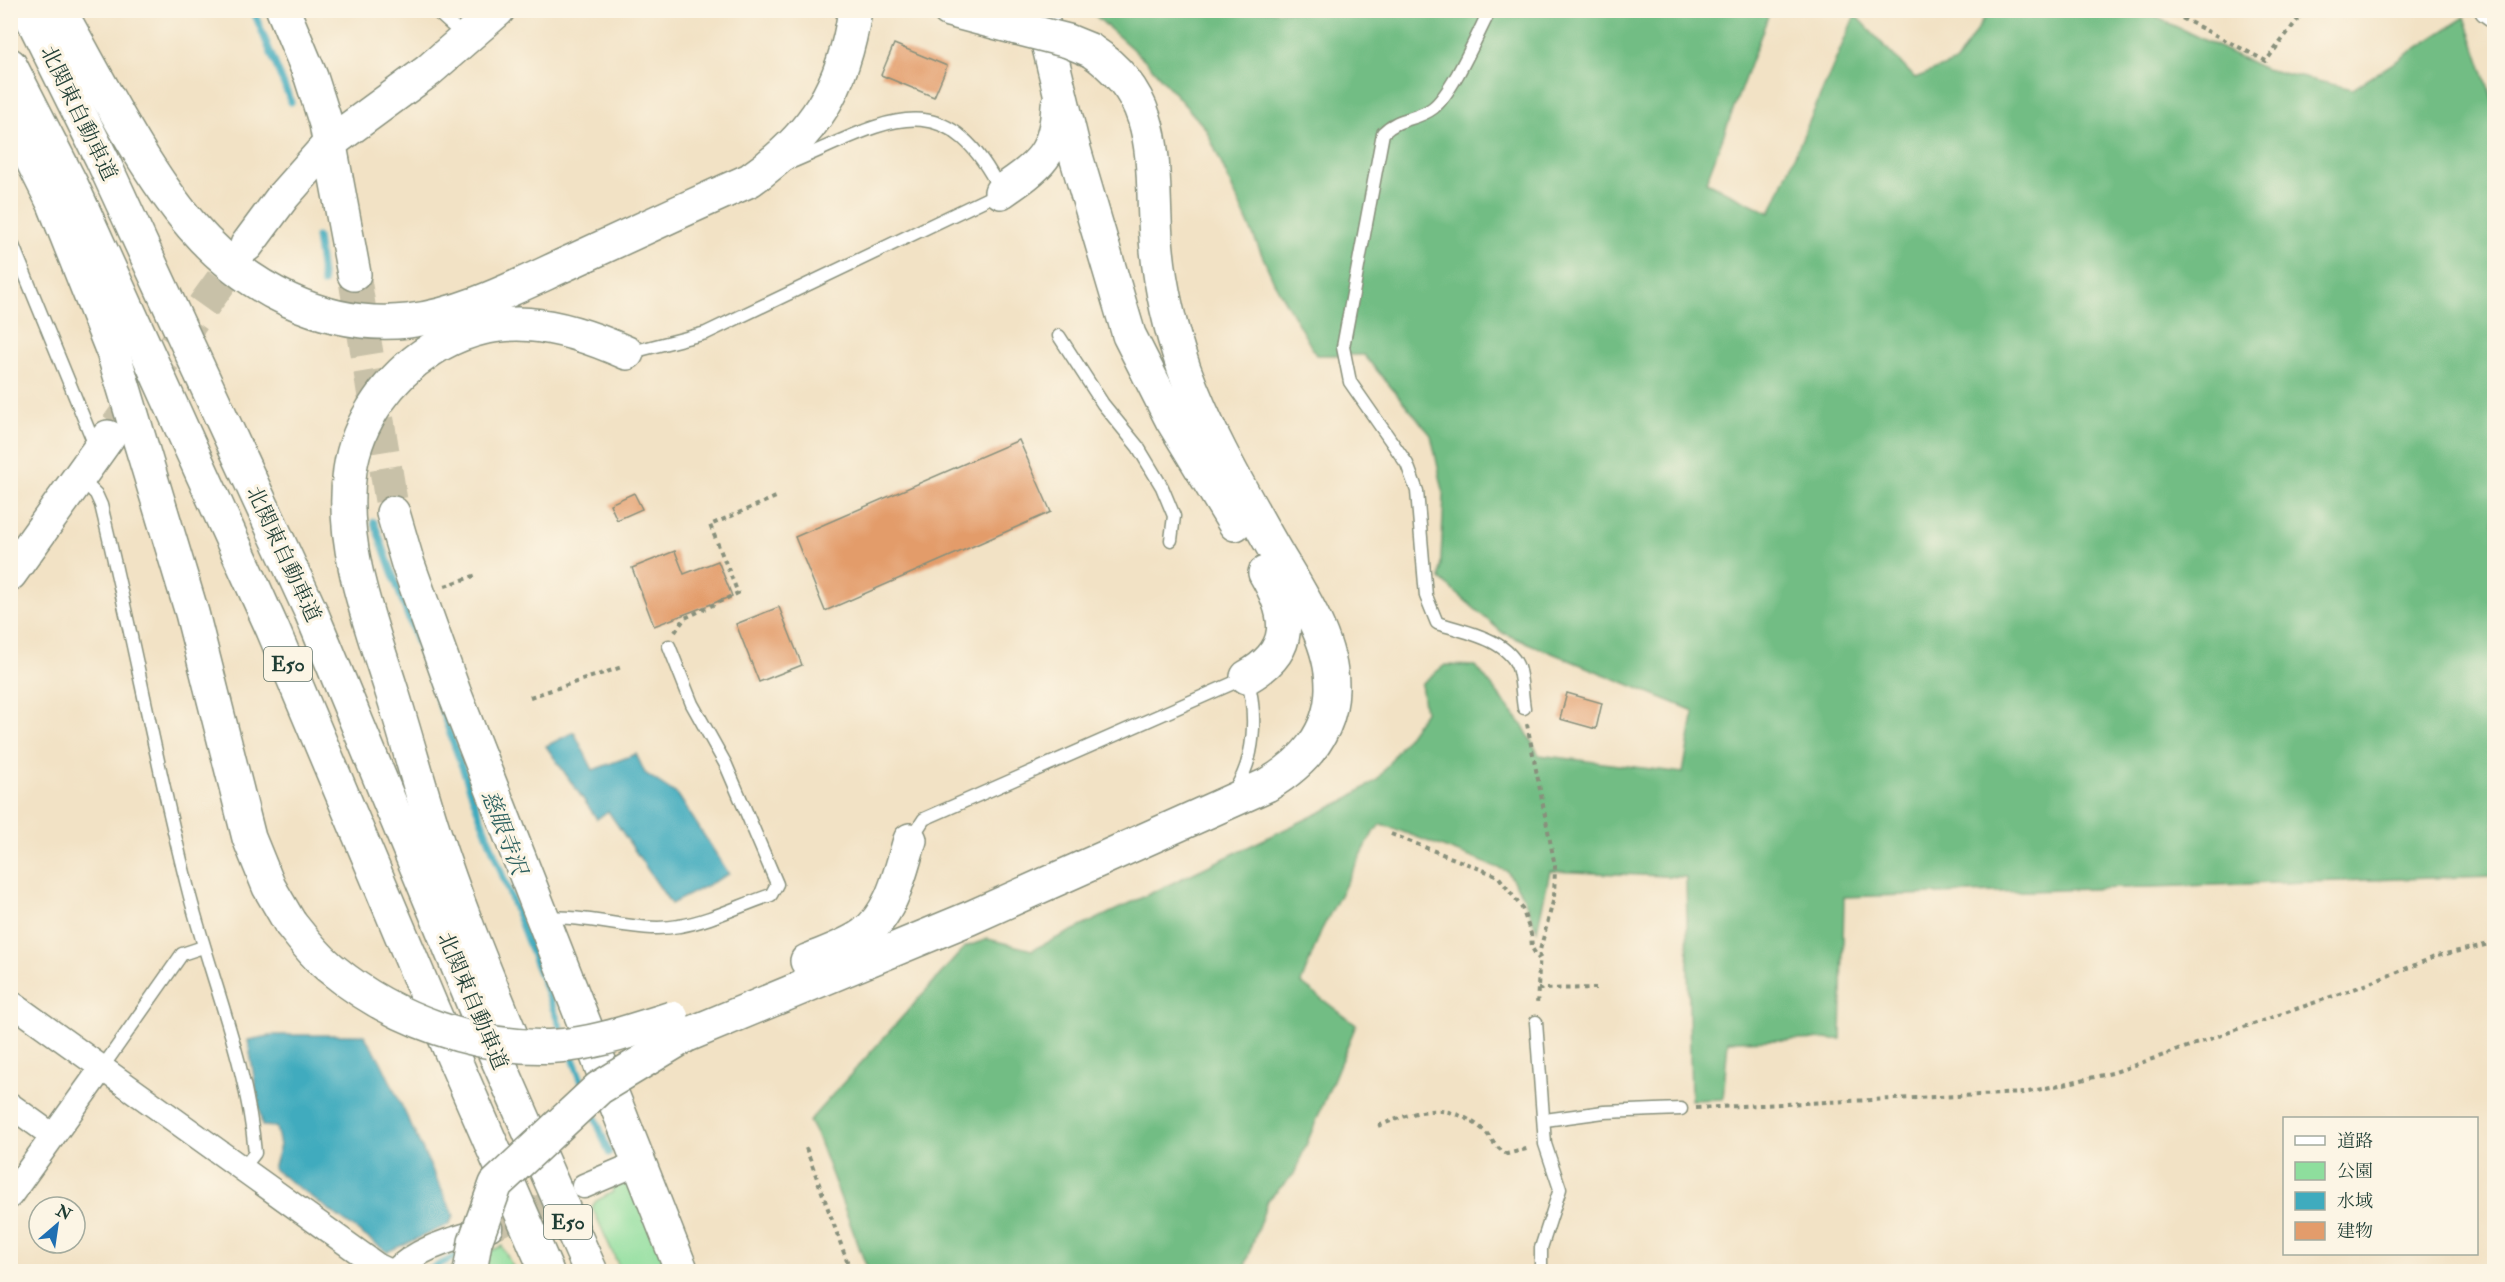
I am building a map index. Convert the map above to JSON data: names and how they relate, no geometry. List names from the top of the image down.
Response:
{
  "streets": {
    "main road": ["北関東自動車道", "E50"]
  },
  "water": ["慈眼寺沢"],
  "legend": [
    "道路",
    "公園",
    "水域",
    "建物"
  ],
  "north": "top right"
}
